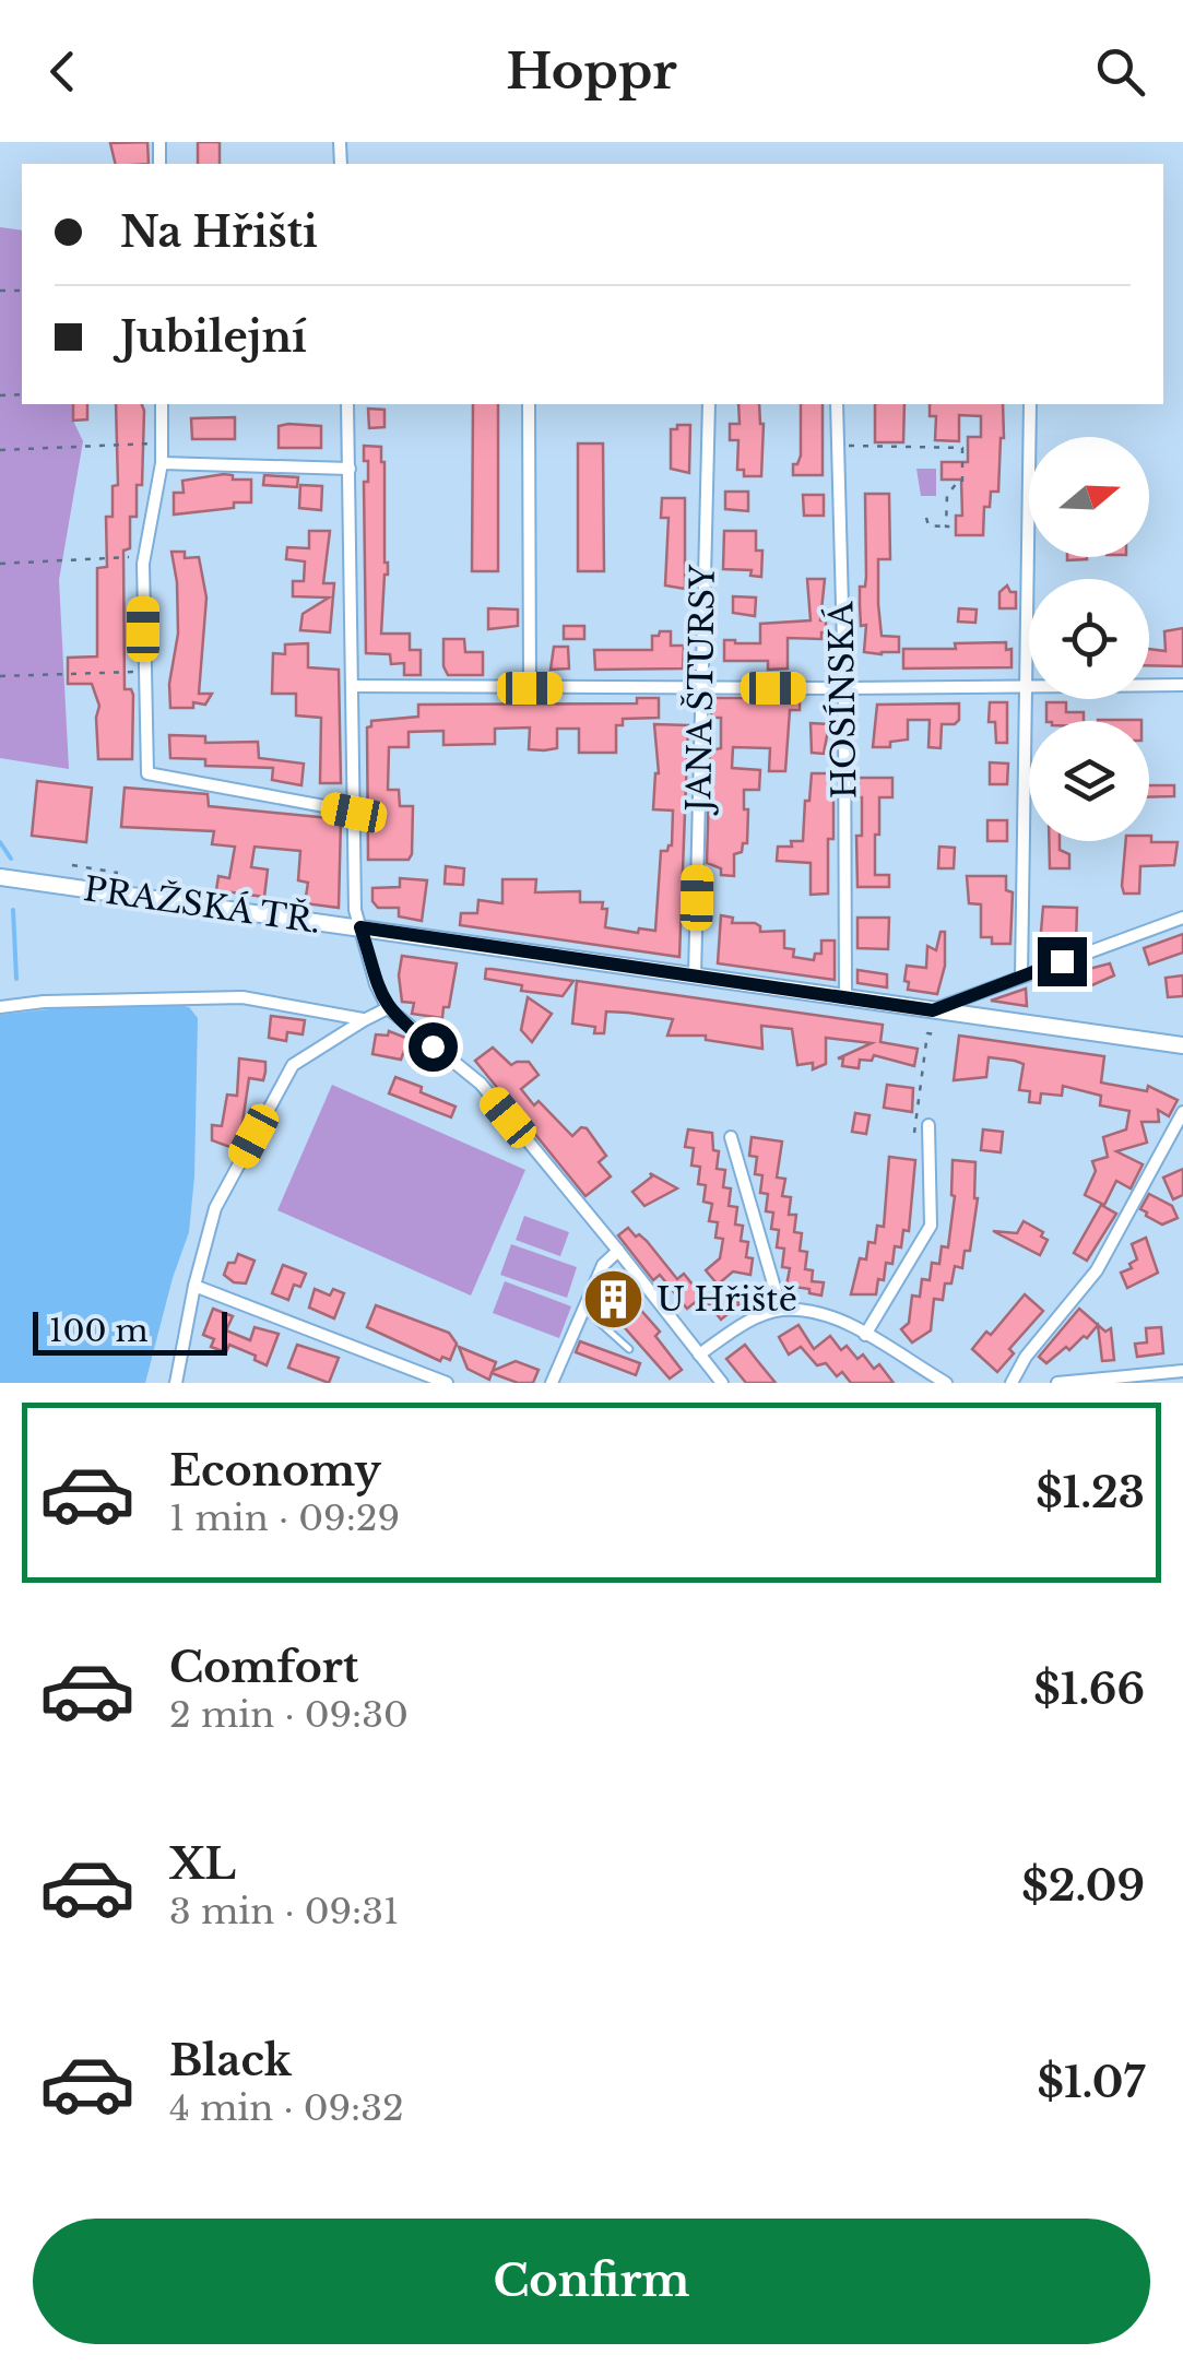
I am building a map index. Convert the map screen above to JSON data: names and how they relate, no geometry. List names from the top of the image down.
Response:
{
  "streets": {
    "main road": ["PRAŽSKÁ TŘ."],
    "street": ["JANA ŠTURSY", "HOSÍNSKÁ"]
  },
  "crossings": [
    ["JANA ŠTURSY", "PRAŽSKÁ TŘ."],
    ["HOSÍNSKÁ", "PRAŽSKÁ TŘ."]
  ],
  "places": {
    "building": ["U Hřiště"]
  },
  "scale_bar": "100 m",
  "north": "right",
  "page": {
    "header": "Hoppr",
    "banner": ["Na Hřišti", "Jubilejní"],
    "scale": "100 m",
    "list": [
      {
        "name": "Economy",
        "note": "1 min · 09:29",
        "value": "$1.23"
      },
      {
        "name": "Comfort",
        "note": "2 min · 09:30",
        "value": "$1.66"
      },
      {
        "name": "XL",
        "note": "3 min · 09:31",
        "value": "$2.09"
      },
      {
        "name": "Black",
        "note": "4 min · 09:32",
        "value": "$1.07"
      }
    ],
    "buttons": "Confirm"
  }
}
